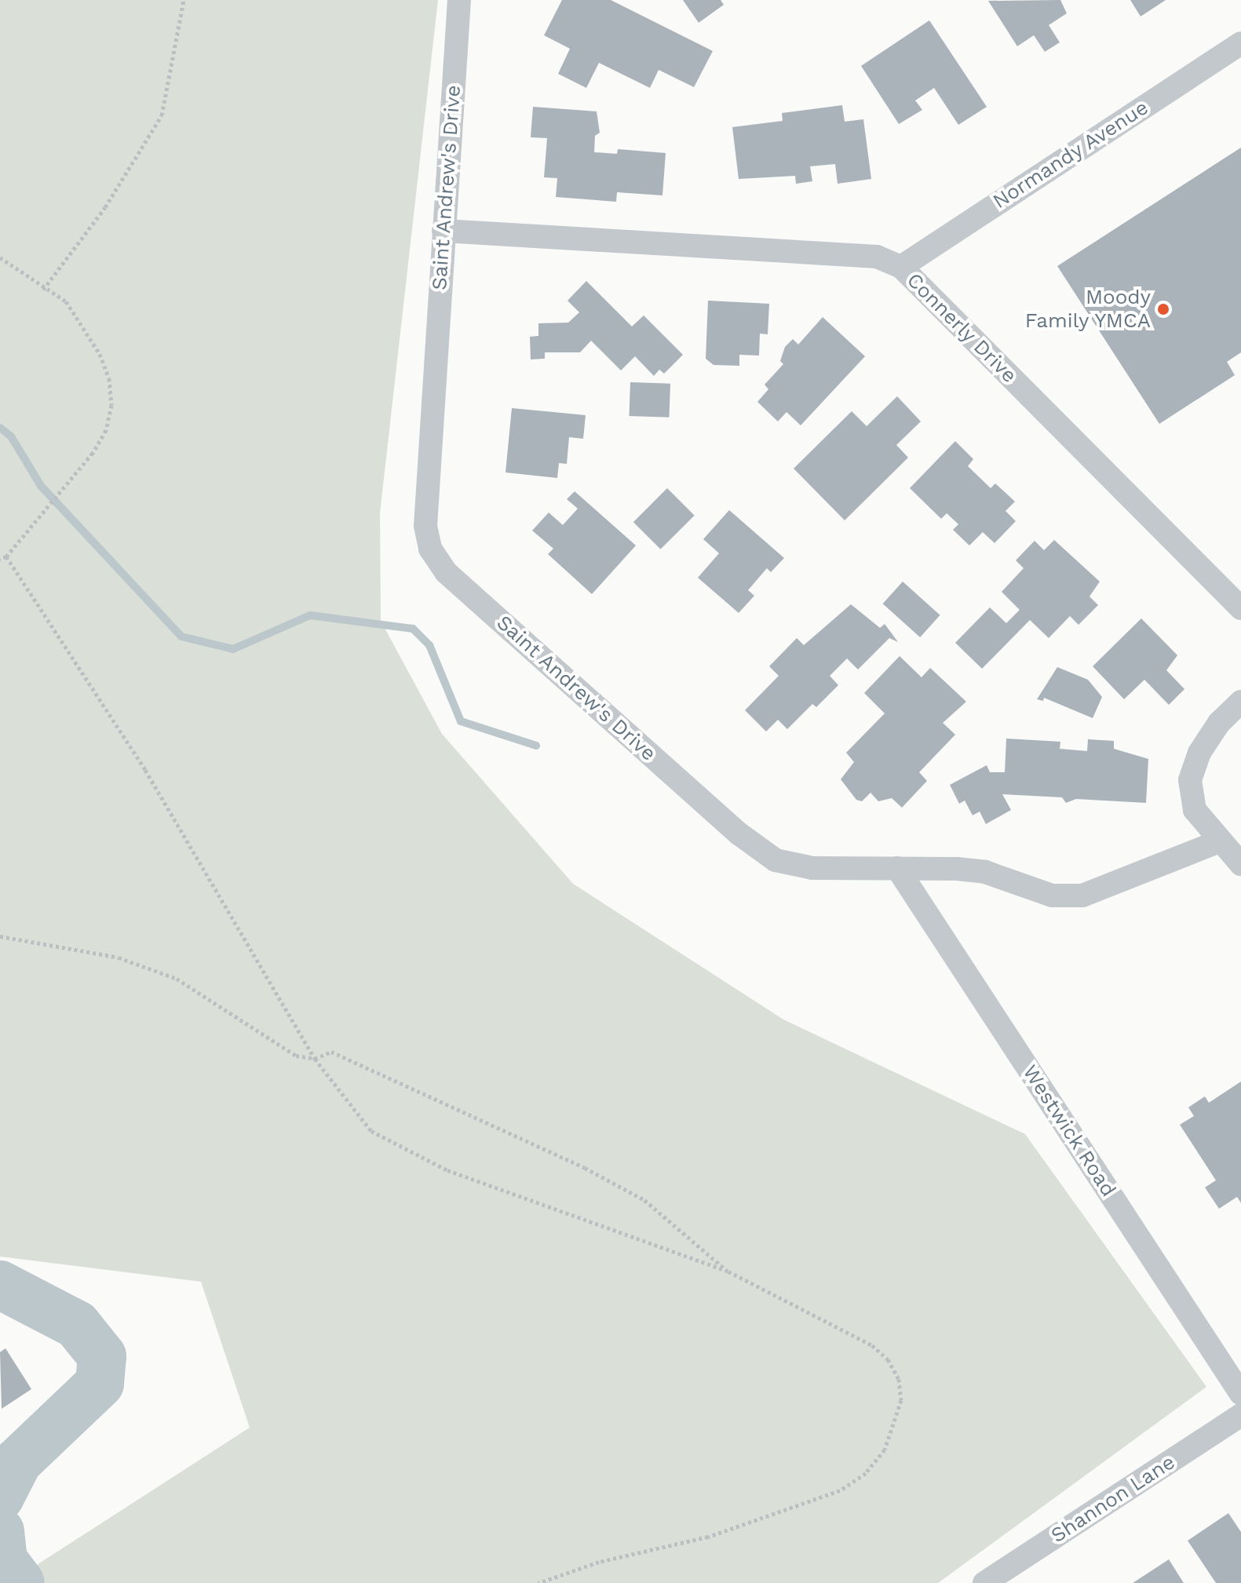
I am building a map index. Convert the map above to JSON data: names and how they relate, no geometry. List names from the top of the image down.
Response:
{
  "streets": {
    "street": [
      "Normandy Avenue",
      "Saint Andrew's Drive",
      "Connerly Drive",
      "Westwick Road",
      "Shannon Lane"
    ]
  },
  "crossings": [
    ["Normandy Avenue", "Connerly Drive"],
    ["Saint Andrew's Drive", "Connerly Drive"],
    ["Saint Andrew's Drive", "Westwick Road"]
  ],
  "places": ["Moody Family YMCA"]
}
